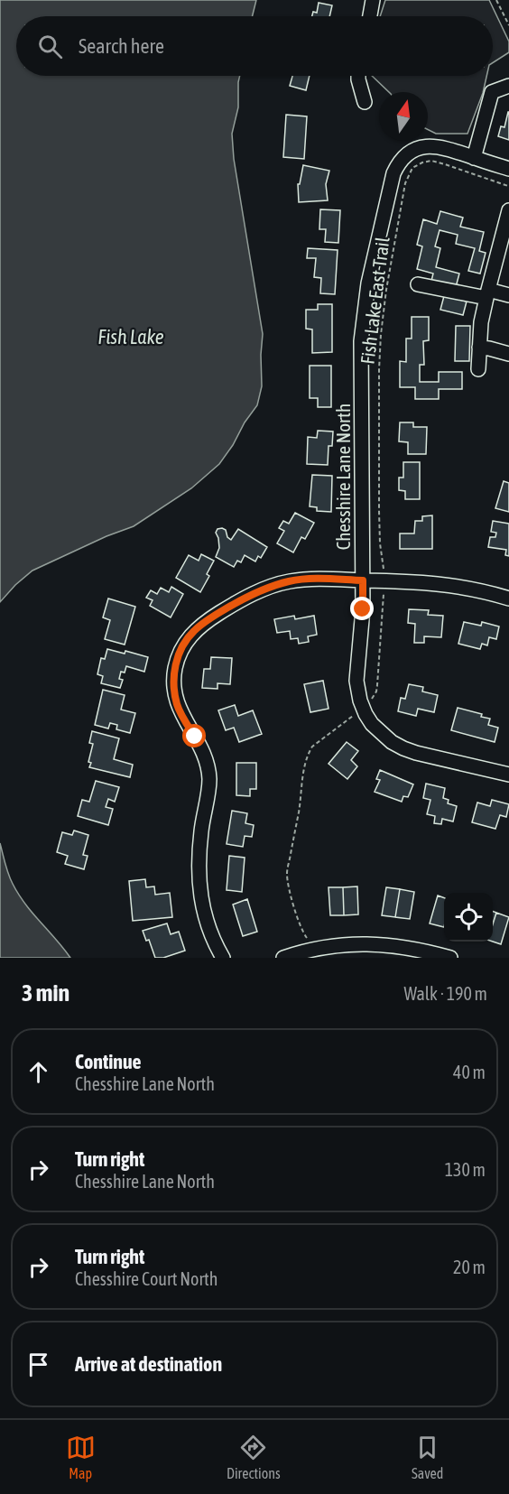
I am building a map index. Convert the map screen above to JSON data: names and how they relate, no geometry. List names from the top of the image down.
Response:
{
  "streets": {
    "street": ["Chesshire Lane North"],
    "path": ["Fish Lake East Trail"]
  },
  "water": ["Fish Lake"],
  "north": "top",
  "page": {
    "search": "Search here",
    "heading": ["3 min", "Walk · 190 m"],
    "list": [
      ["Continue", "Chesshire Lane North", "40 m"],
      ["Turn right", "Chesshire Lane North", "130 m"],
      ["Turn right", "Chesshire Court North", "20 m"],
      "Arrive at destination"
    ],
    "nav": ["Map", "Directions", "Saved"]
  }
}
